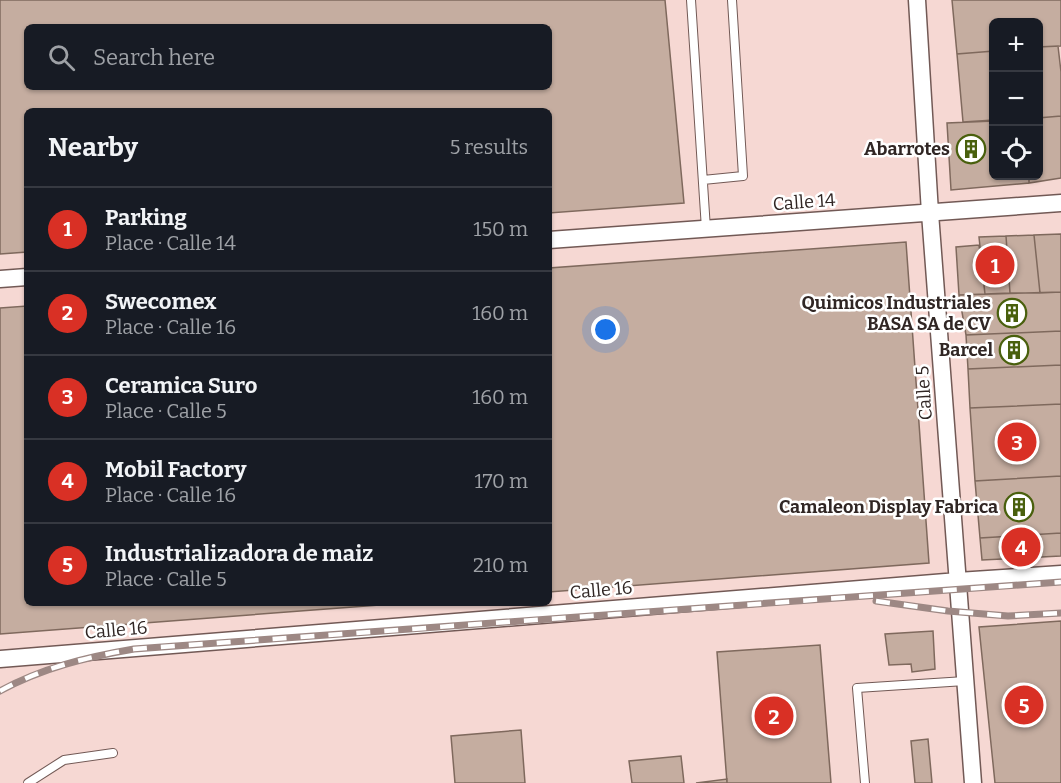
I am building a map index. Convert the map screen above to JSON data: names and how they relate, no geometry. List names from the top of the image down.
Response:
{
  "streets": {
    "street": ["Calle 14", "Calle 5", "Calle 16"]
  },
  "crossings": [
    ["Calle 14", "Calle 5"],
    ["Calle 5", "Calle 16"]
  ],
  "places": {
    "building": [
      "Abarrotes",
      "Quimicos Industriales BASA SA de CV",
      "Barcel",
      "Camaleon Display Fabrica"
    ]
  },
  "page": {
    "map_buttons": ["+", "−"],
    "search": "Search here",
    "heading": ["Nearby", "5 results"],
    "list": [
      {
        "mark": "1",
        "name": "Parking",
        "note": "Place · Calle 14",
        "value": "150 m"
      },
      {
        "mark": "2",
        "name": "Swecomex",
        "note": "Place · Calle 16",
        "value": "160 m"
      },
      {
        "mark": "3",
        "name": "Ceramica Suro",
        "note": "Place · Calle 5",
        "value": "160 m"
      },
      {
        "mark": "4",
        "name": "Mobil Factory",
        "note": "Place · Calle 16",
        "value": "170 m"
      },
      {
        "mark": "5",
        "name": "Industrializadora de maiz",
        "note": "Place · Calle 5",
        "value": "210 m"
      }
    ],
    "pins": [
      "1",
      "3",
      "4",
      "5",
      "2"
    ]
  }
}
